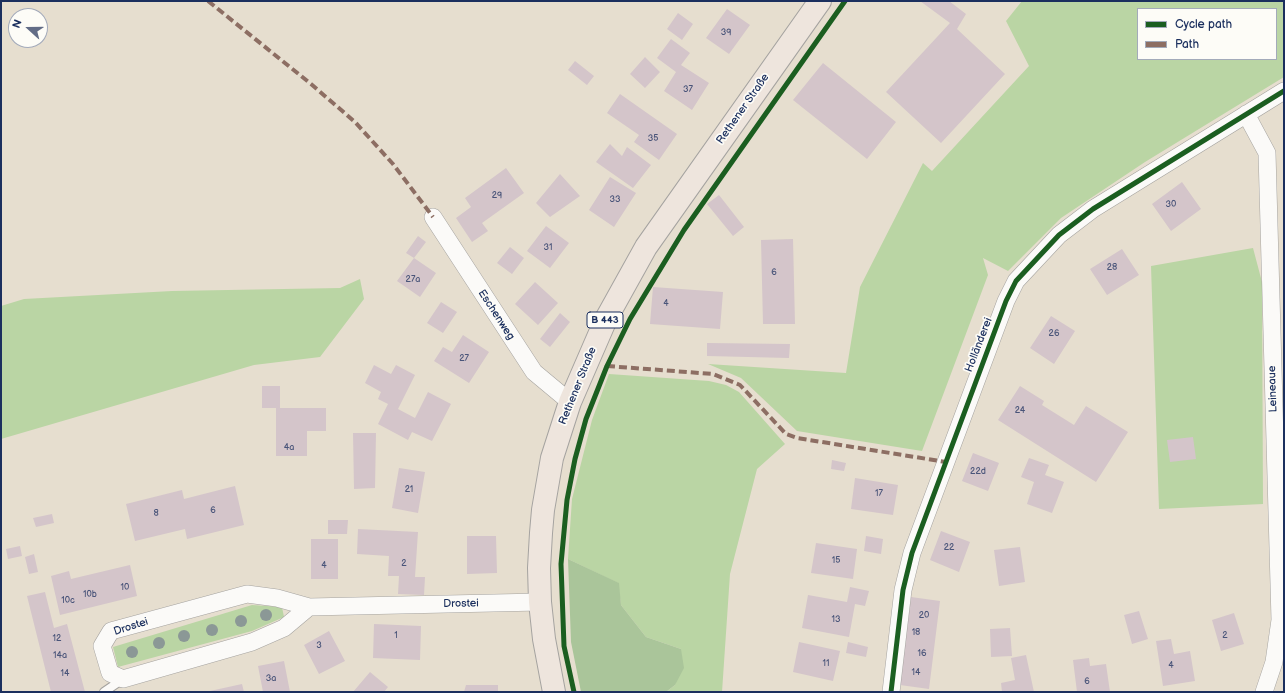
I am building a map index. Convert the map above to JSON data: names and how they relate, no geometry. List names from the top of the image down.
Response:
{
  "streets": {
    "main road": ["Rethener Straße", "B 443"],
    "street": [
      "Eschenweg",
      "Holländerei",
      "Leineaue",
      "Drostei"
    ]
  },
  "crossings": [
    ["Rethener Straße", "Eschenweg"],
    ["Rethener Straße", "Drostei"],
    ["Holländerei", "Leineaue"]
  ],
  "house_numbers": [
    "39",
    "37",
    "35",
    "29",
    "33",
    "30",
    "31",
    "28",
    "6",
    "27a",
    "4",
    "26",
    "27",
    "24",
    "4a",
    "22d",
    "21",
    "17",
    "6",
    "8",
    "22",
    "15",
    "2",
    "4",
    "10",
    "10b",
    "10c",
    "20",
    "13",
    "18",
    "1",
    "2",
    "12",
    "3",
    "16",
    "14a",
    "11",
    "4",
    "14",
    "14",
    "3a",
    "6"
  ],
  "legend": ["Cycle path", "Path"],
  "north": "left"
}
